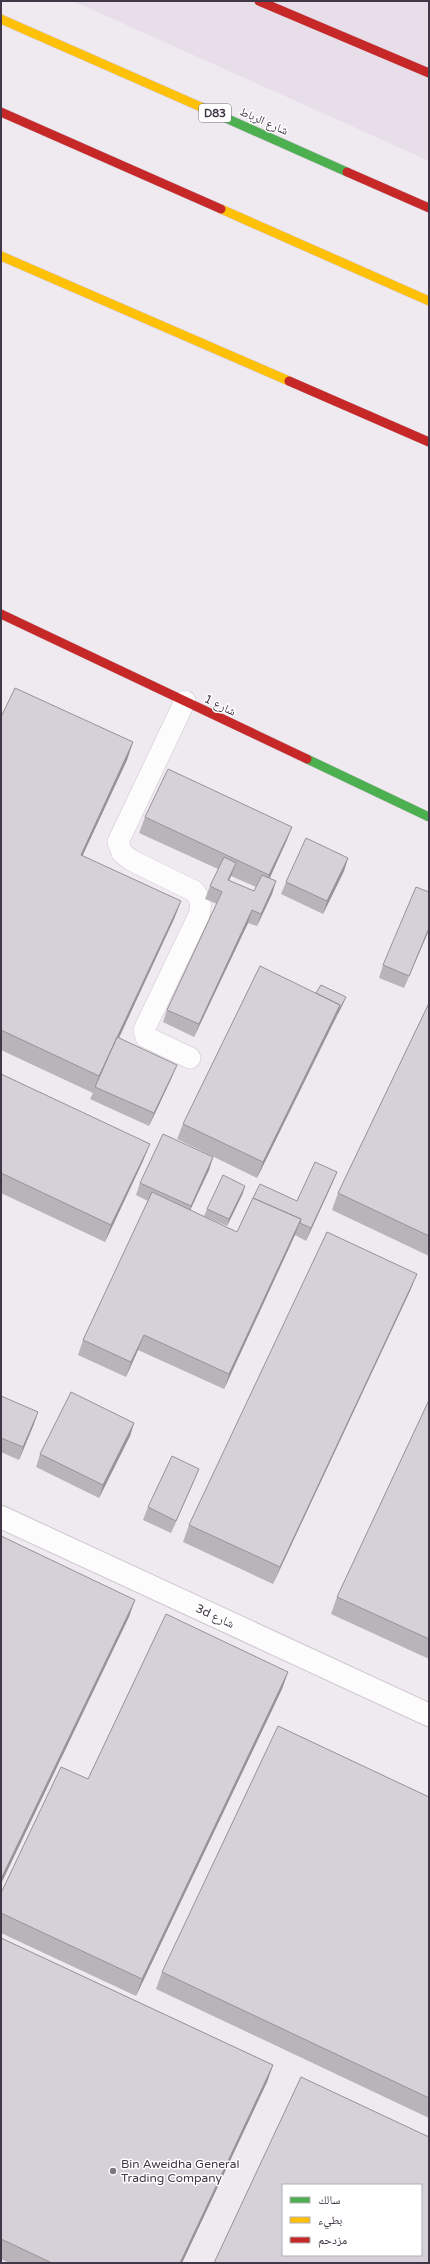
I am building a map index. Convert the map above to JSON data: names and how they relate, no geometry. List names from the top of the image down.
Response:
{
  "streets": {
    "main road": ["D83", "شارع الرباط", "شارع 1"],
    "street": ["3d شارع"]
  },
  "places": ["Bin Aweidha General Trading Company"],
  "legend": ["سالك", "بطيء", "مزدحم"]
}
